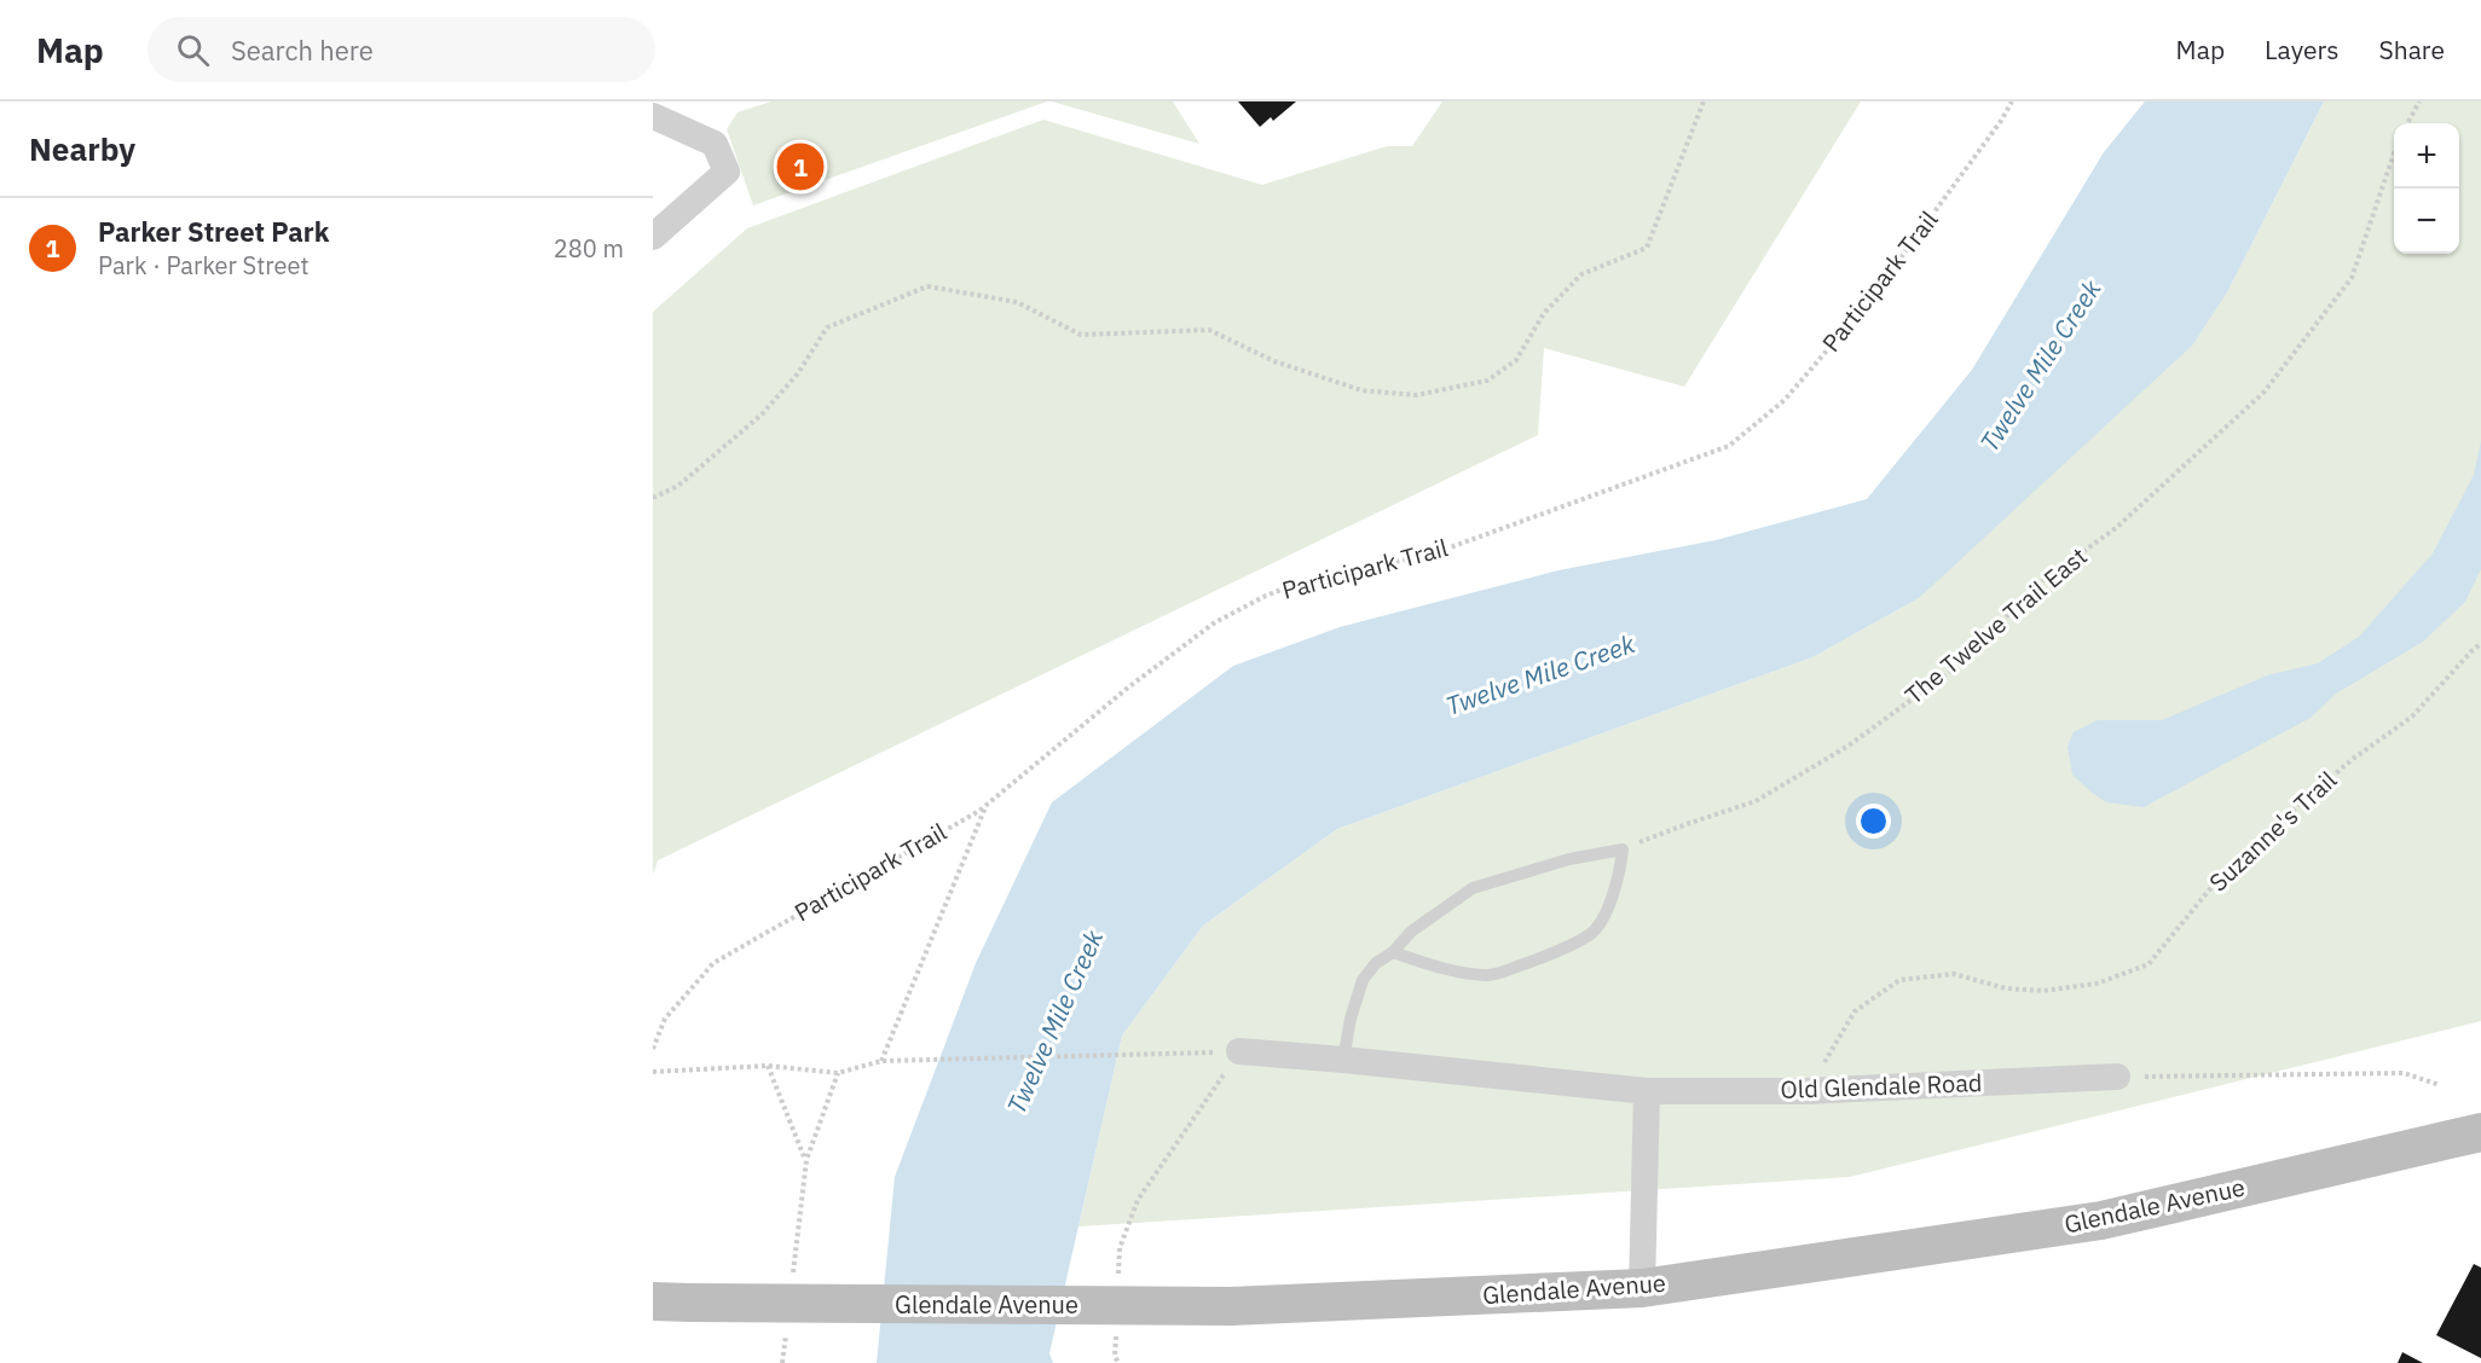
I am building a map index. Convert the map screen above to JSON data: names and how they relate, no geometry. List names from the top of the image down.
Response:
{
  "streets": {
    "main road": ["Glendale Avenue"],
    "street": ["Old Glendale Road"],
    "path": ["Participark Trail", "The Twelve Trail East", "Suzanne's Trail"]
  },
  "crossings": [
    ["Suzanne's Trail", "Old Glendale Road"]
  ],
  "water": ["Twelve Mile Creek"],
  "page": {
    "header": "Map",
    "search": "Search here",
    "nav": ["Map", "Layers", "Share"],
    "heading": "Nearby",
    "map_buttons": ["+", "−"],
    "pins": "1",
    "list": [
      {
        "mark": "1",
        "name": "Parker Street Park",
        "note": "Park · Parker Street",
        "value": "280 m"
      }
    ]
  }
}
